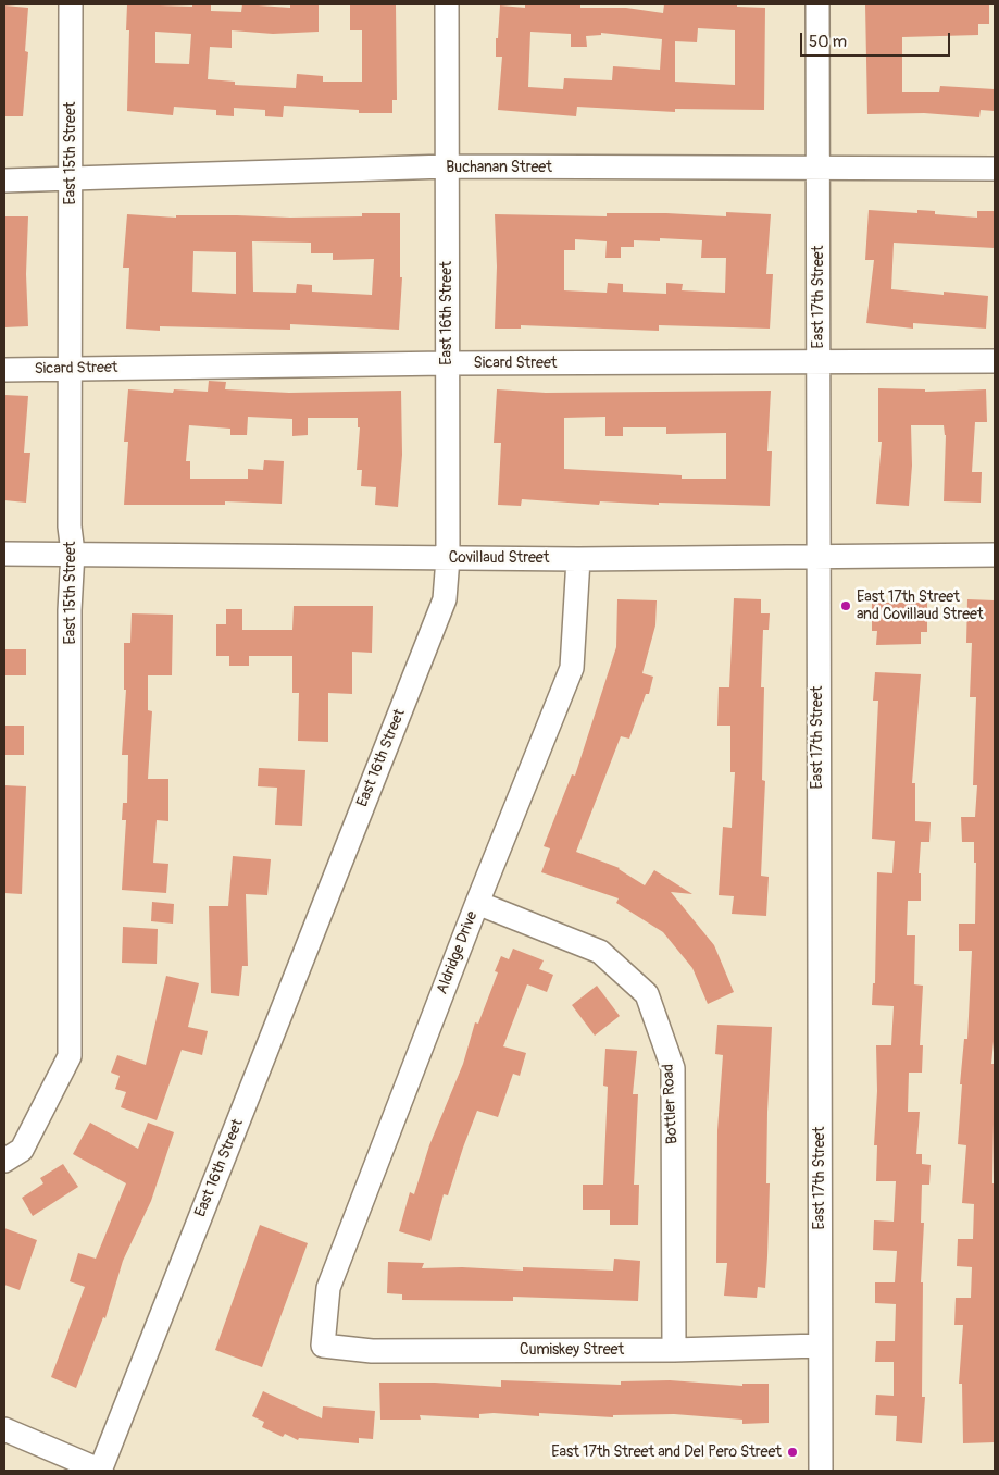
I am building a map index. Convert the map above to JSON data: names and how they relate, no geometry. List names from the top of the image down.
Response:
{
  "streets": {
    "street": [
      "East 15th Street",
      "Buchanan Street",
      "East 17th Street",
      "East 16th Street",
      "Sicard Street",
      "Covillaud Street",
      "Aldridge Drive",
      "Bottler Road",
      "Cumiskey Street"
    ]
  },
  "crossings": [
    ["East 15th Street", "Buchanan Street"],
    ["East 15th Street", "Sicard Street"],
    ["East 15th Street", "Covillaud Street"],
    ["Buchanan Street", "East 17th Street"],
    ["Buchanan Street", "East 16th Street"],
    ["East 17th Street", "Sicard Street"],
    ["East 17th Street", "Covillaud Street"],
    ["East 17th Street", "Cumiskey Street"],
    ["East 16th Street", "Sicard Street"],
    ["East 16th Street", "Covillaud Street"],
    ["Covillaud Street", "Aldridge Drive"],
    ["Aldridge Drive", "Bottler Road"],
    ["Aldridge Drive", "Cumiskey Street"],
    ["Bottler Road", "Cumiskey Street"]
  ],
  "places": ["East 17th Street and Covillaud Street", "East 17th Street and Del Pero Street"],
  "scale_bar": "50 m"
}
